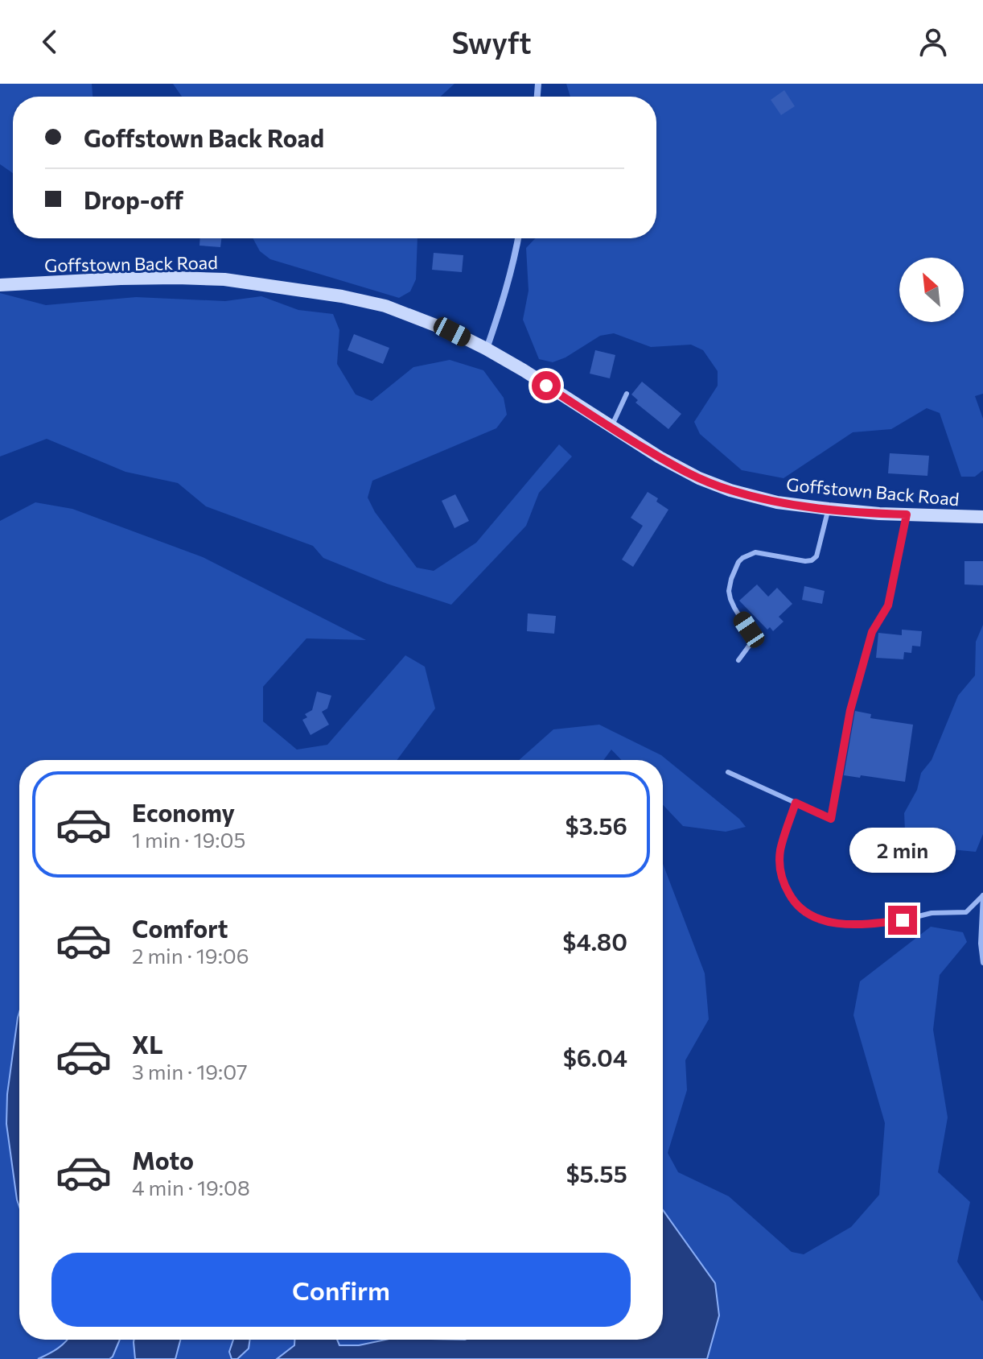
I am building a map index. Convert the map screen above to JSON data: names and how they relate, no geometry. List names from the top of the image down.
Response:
{
  "streets": {
    "main road": ["Goffstown Back Road"]
  },
  "north": "top left",
  "page": {
    "header": "Swyft",
    "banner": ["Goffstown Back Road", "Drop-off"],
    "list": [
      {
        "name": "Economy",
        "note": "1 min · 19:05",
        "value": "$3.56"
      },
      {
        "name": "Comfort",
        "note": "2 min · 19:06",
        "value": "$4.80"
      },
      {
        "name": "XL",
        "note": "3 min · 19:07",
        "value": "$6.04"
      },
      {
        "name": "Moto",
        "note": "4 min · 19:08",
        "value": "$5.55"
      }
    ],
    "bubble": "2 min",
    "buttons": "Confirm"
  }
}
